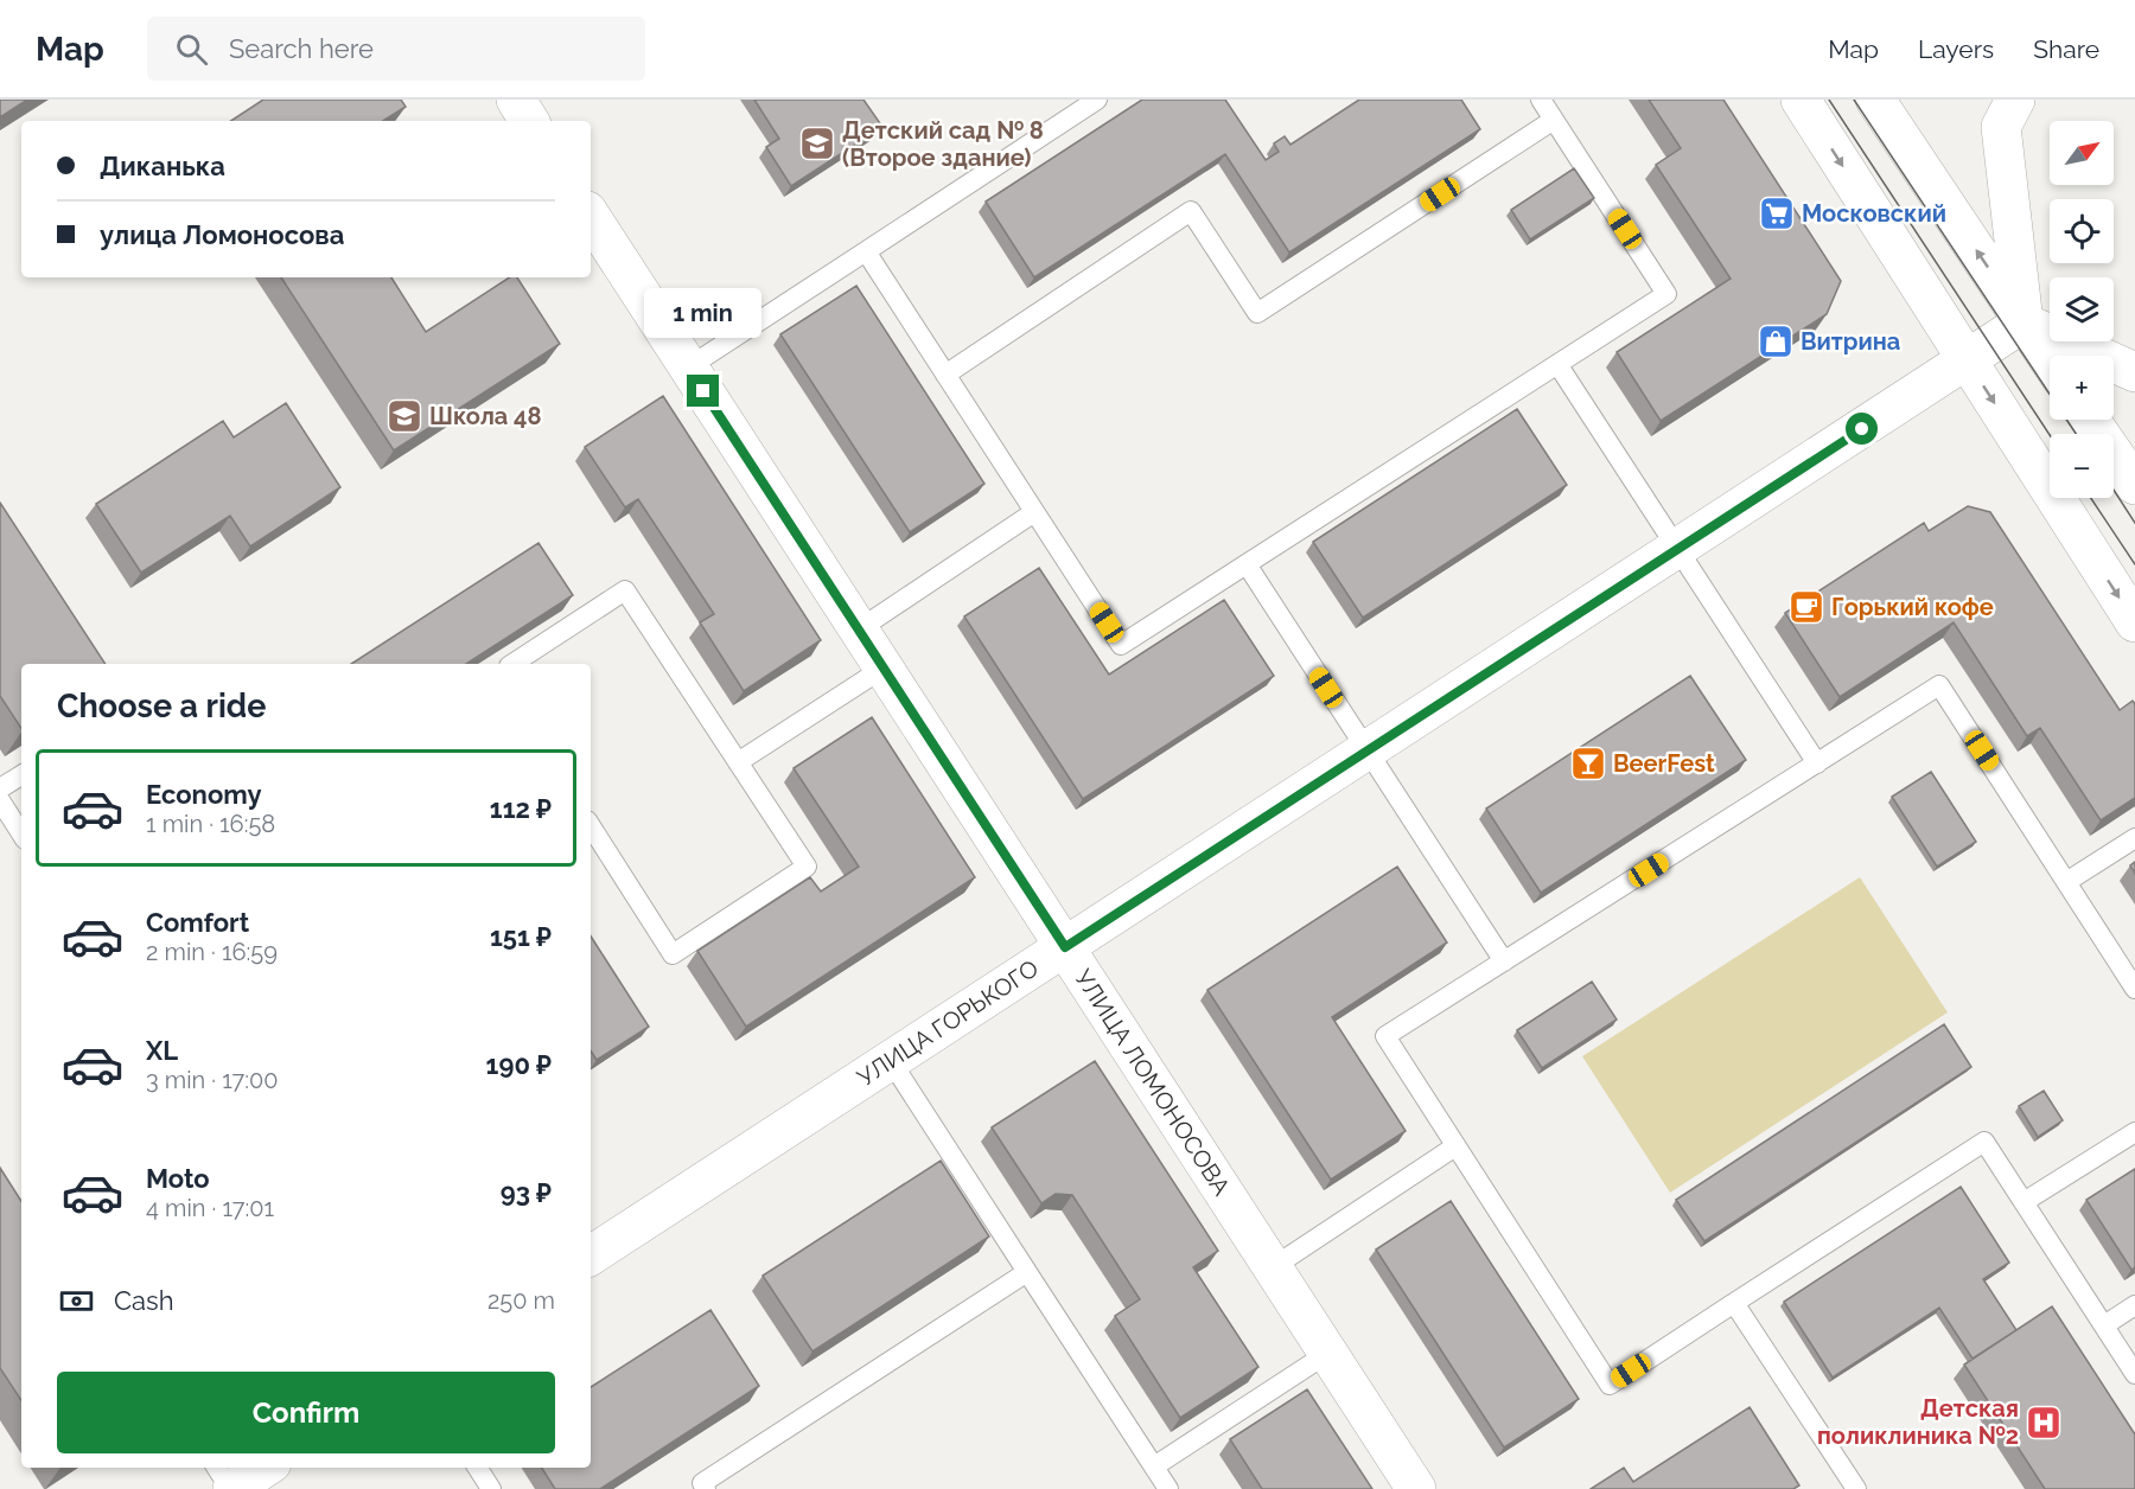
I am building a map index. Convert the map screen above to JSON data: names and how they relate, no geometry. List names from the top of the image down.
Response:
{
  "streets": {
    "street": ["УЛИЦА ГОРЬКОГО", "УЛИЦА ЛОМОНОСОВА"]
  },
  "crossings": [
    ["УЛИЦА ГОРЬКОГО", "УЛИЦА ЛОМОНОСОВА"]
  ],
  "places": {
    "school or university": ["Детский сад № 8 (Второе здание)", "Школа 48"],
    "supermarket": ["Московский"],
    "shop": ["Витрина"],
    "cafe": ["Горький кофе"],
    "bar": ["BeerFest"],
    "hospital": ["Детская поликлиника №2"]
  },
  "north": "top right",
  "page": {
    "header": "Map",
    "search": "Search here",
    "nav": ["Map", "Layers", "Share"],
    "map_buttons": ["+", "−"],
    "banner": ["Диканька", "улица Ломоносова"],
    "bubble": "1 min",
    "heading": "Choose a ride",
    "list": [
      {
        "name": "Economy",
        "note": "1 min · 16:58",
        "value": "112 ₽"
      },
      {
        "name": "Comfort",
        "note": "2 min · 16:59",
        "value": "151 ₽"
      },
      {
        "name": "XL",
        "note": "3 min · 17:00",
        "value": "190 ₽"
      },
      {
        "name": "Moto",
        "note": "4 min · 17:01",
        "value": "93 ₽"
      }
    ],
    "pay": ["Cash", "250 m"],
    "buttons": "Confirm"
  }
}
